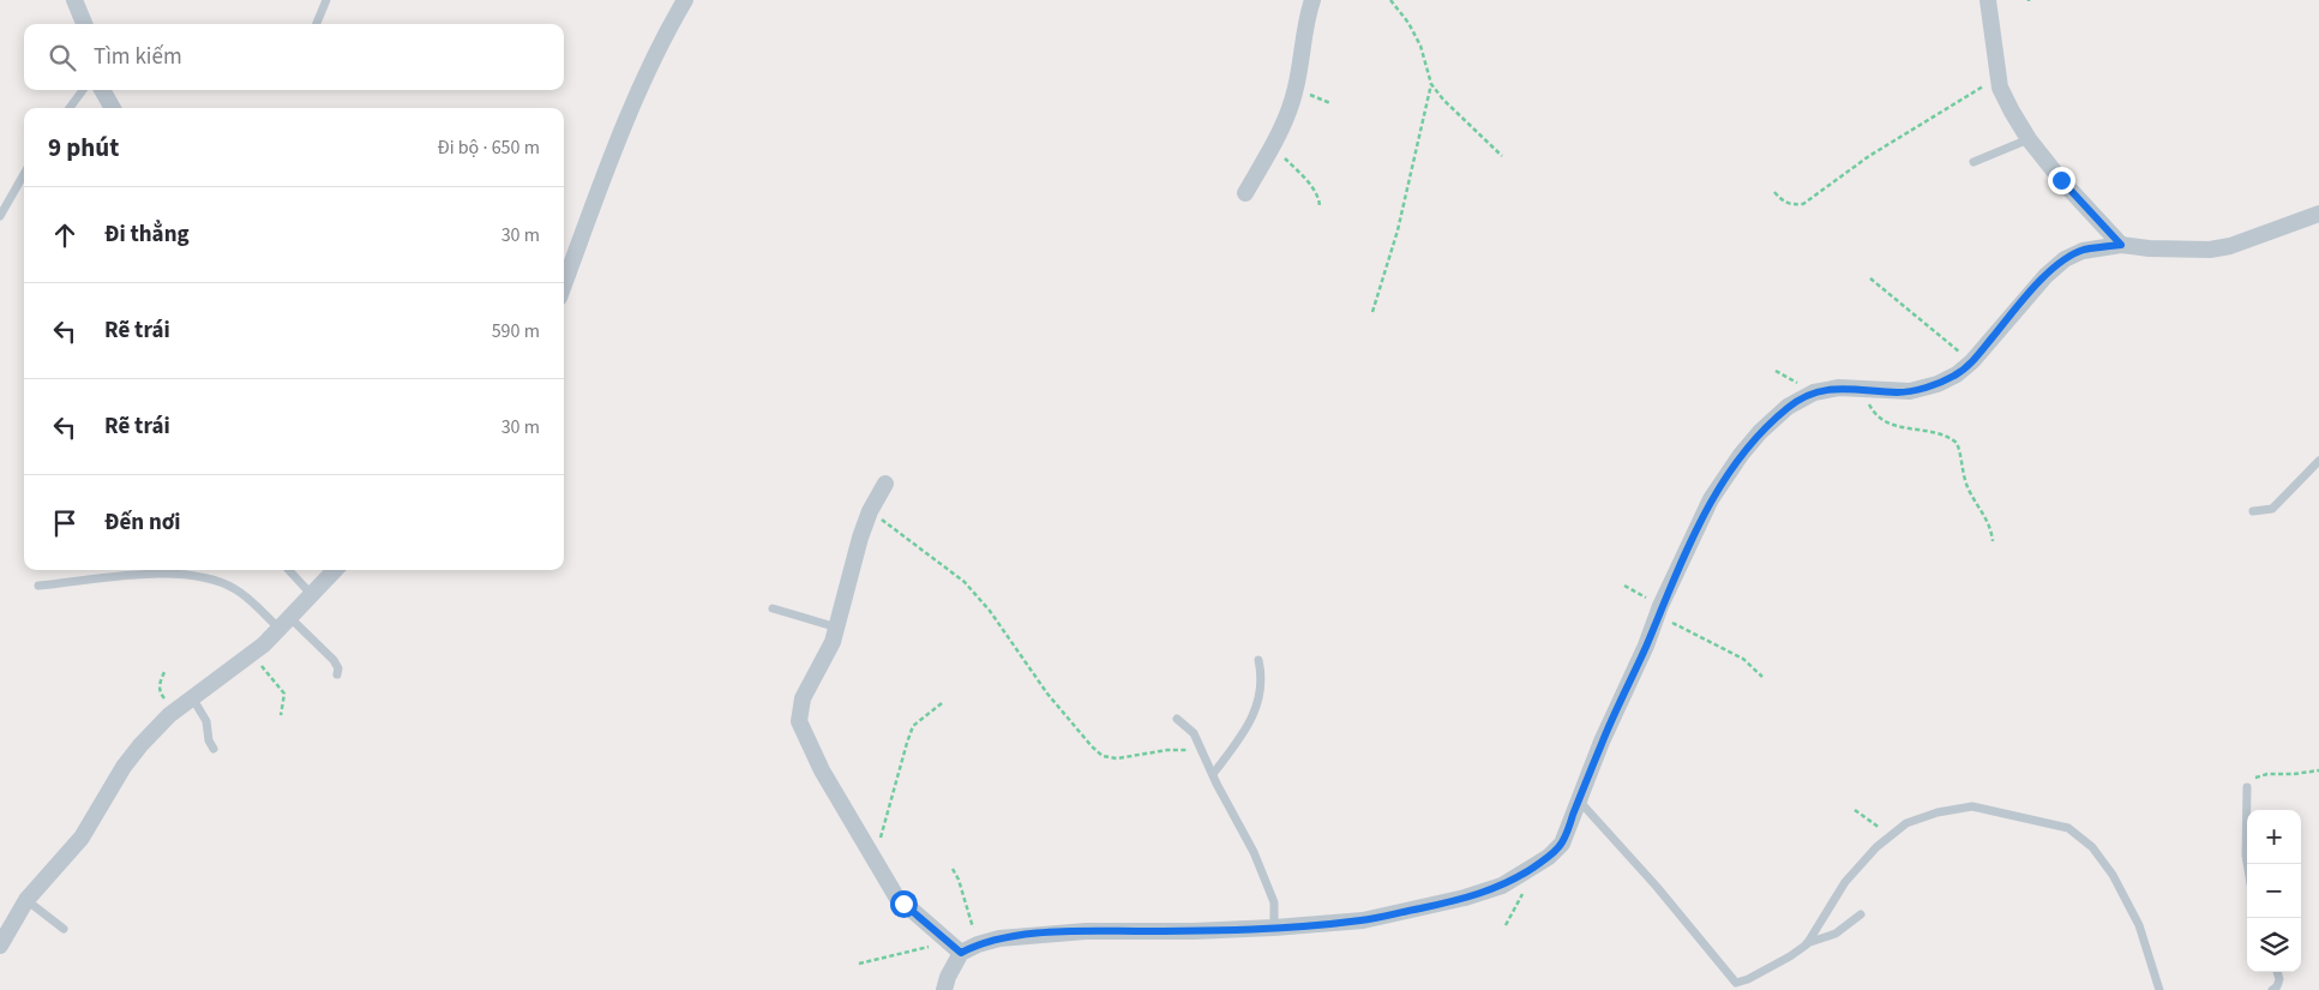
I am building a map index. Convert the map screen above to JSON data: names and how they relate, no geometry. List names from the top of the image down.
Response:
{
  "page": {
    "search": "Tìm kiếm",
    "heading": ["9 phút", "Đi bộ · 650 m"],
    "list": [
      ["Đi thẳng", "30 m"],
      ["Rẽ trái", "590 m"],
      ["Rẽ trái", "30 m"],
      "Đến nơi"
    ],
    "map_buttons": ["+", "−"]
  }
}
